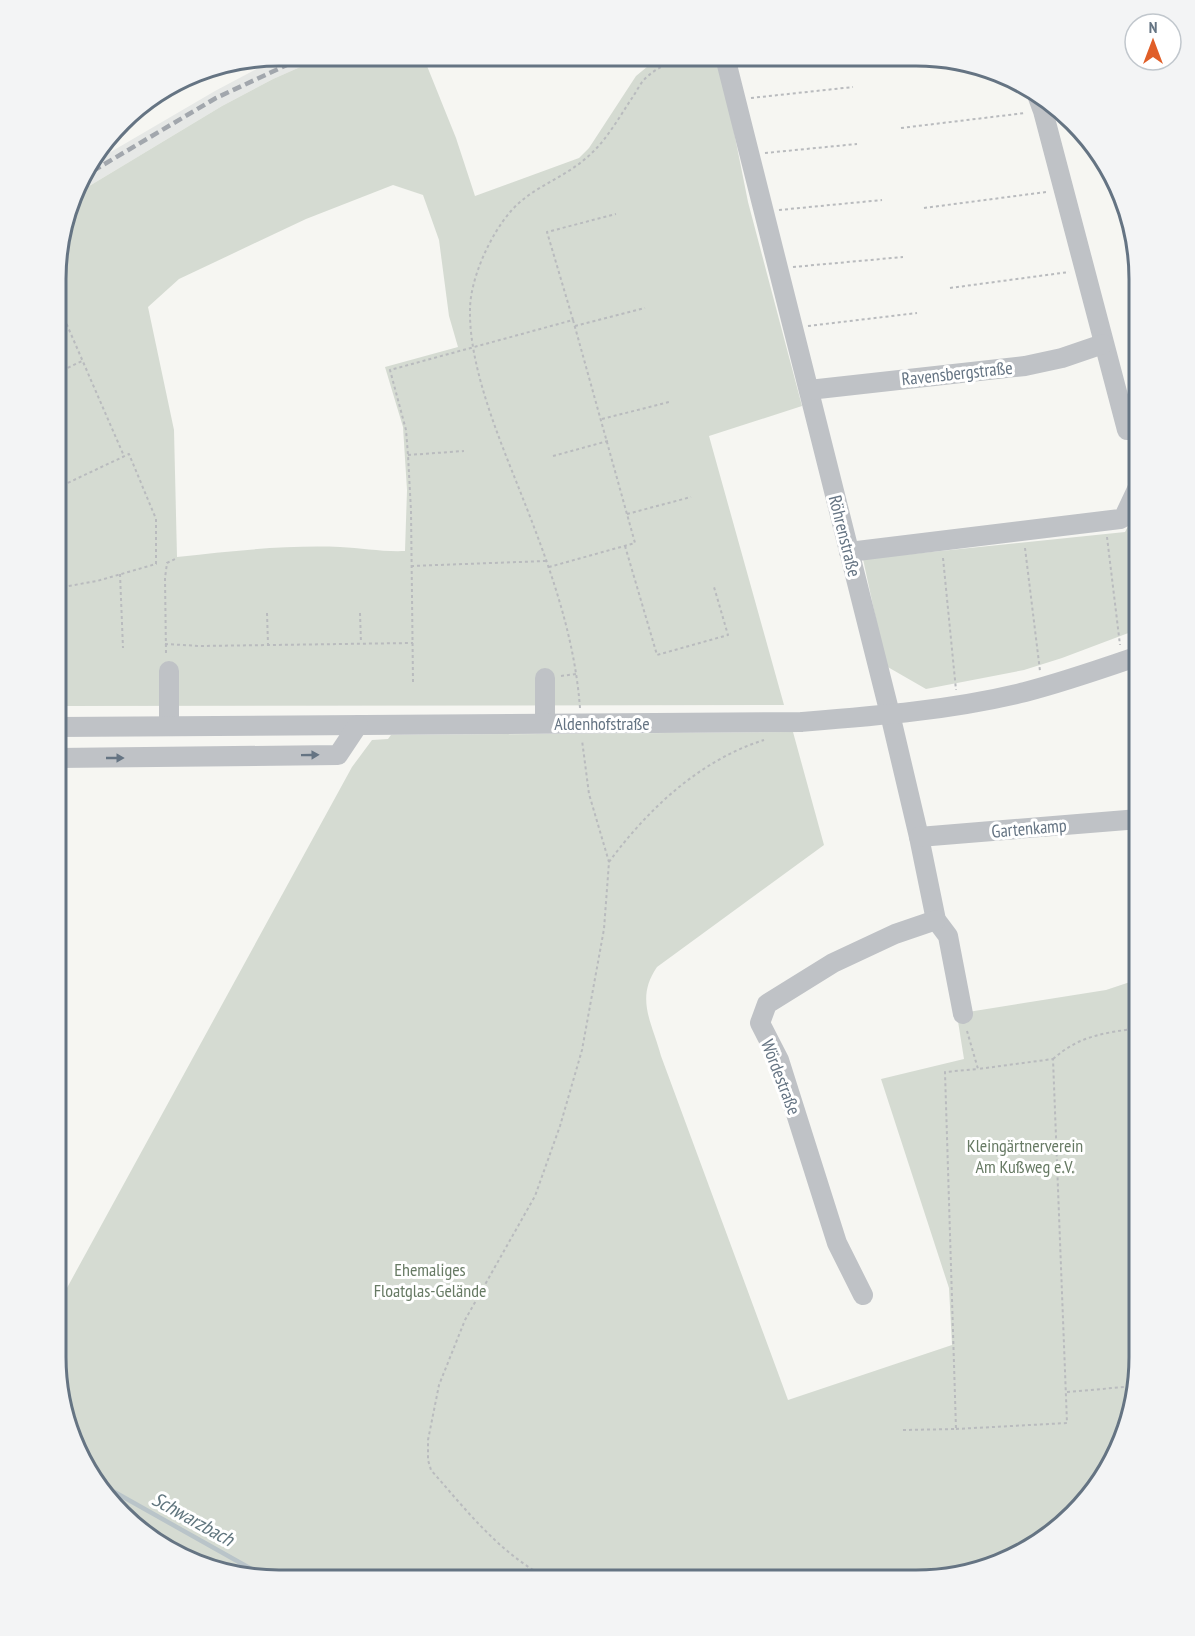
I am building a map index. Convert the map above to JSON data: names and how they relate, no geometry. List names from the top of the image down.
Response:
{
  "streets": {
    "street": [
      "Ravensbergstraße",
      "Röhrenstraße",
      "Aldenhofstraße",
      "Gartenkamp",
      "Wördestraße"
    ]
  },
  "crossings": [
    ["Ravensbergstraße", "Röhrenstraße"],
    ["Röhrenstraße", "Aldenhofstraße"],
    ["Röhrenstraße", "Gartenkamp"],
    ["Röhrenstraße", "Wördestraße"]
  ],
  "water": ["Schwarzbach"],
  "parks": ["Kleingärtnerverein Am Kußweg e.V.", "Ehemaliges Floatglas-Gelände"],
  "north": "top"
}
